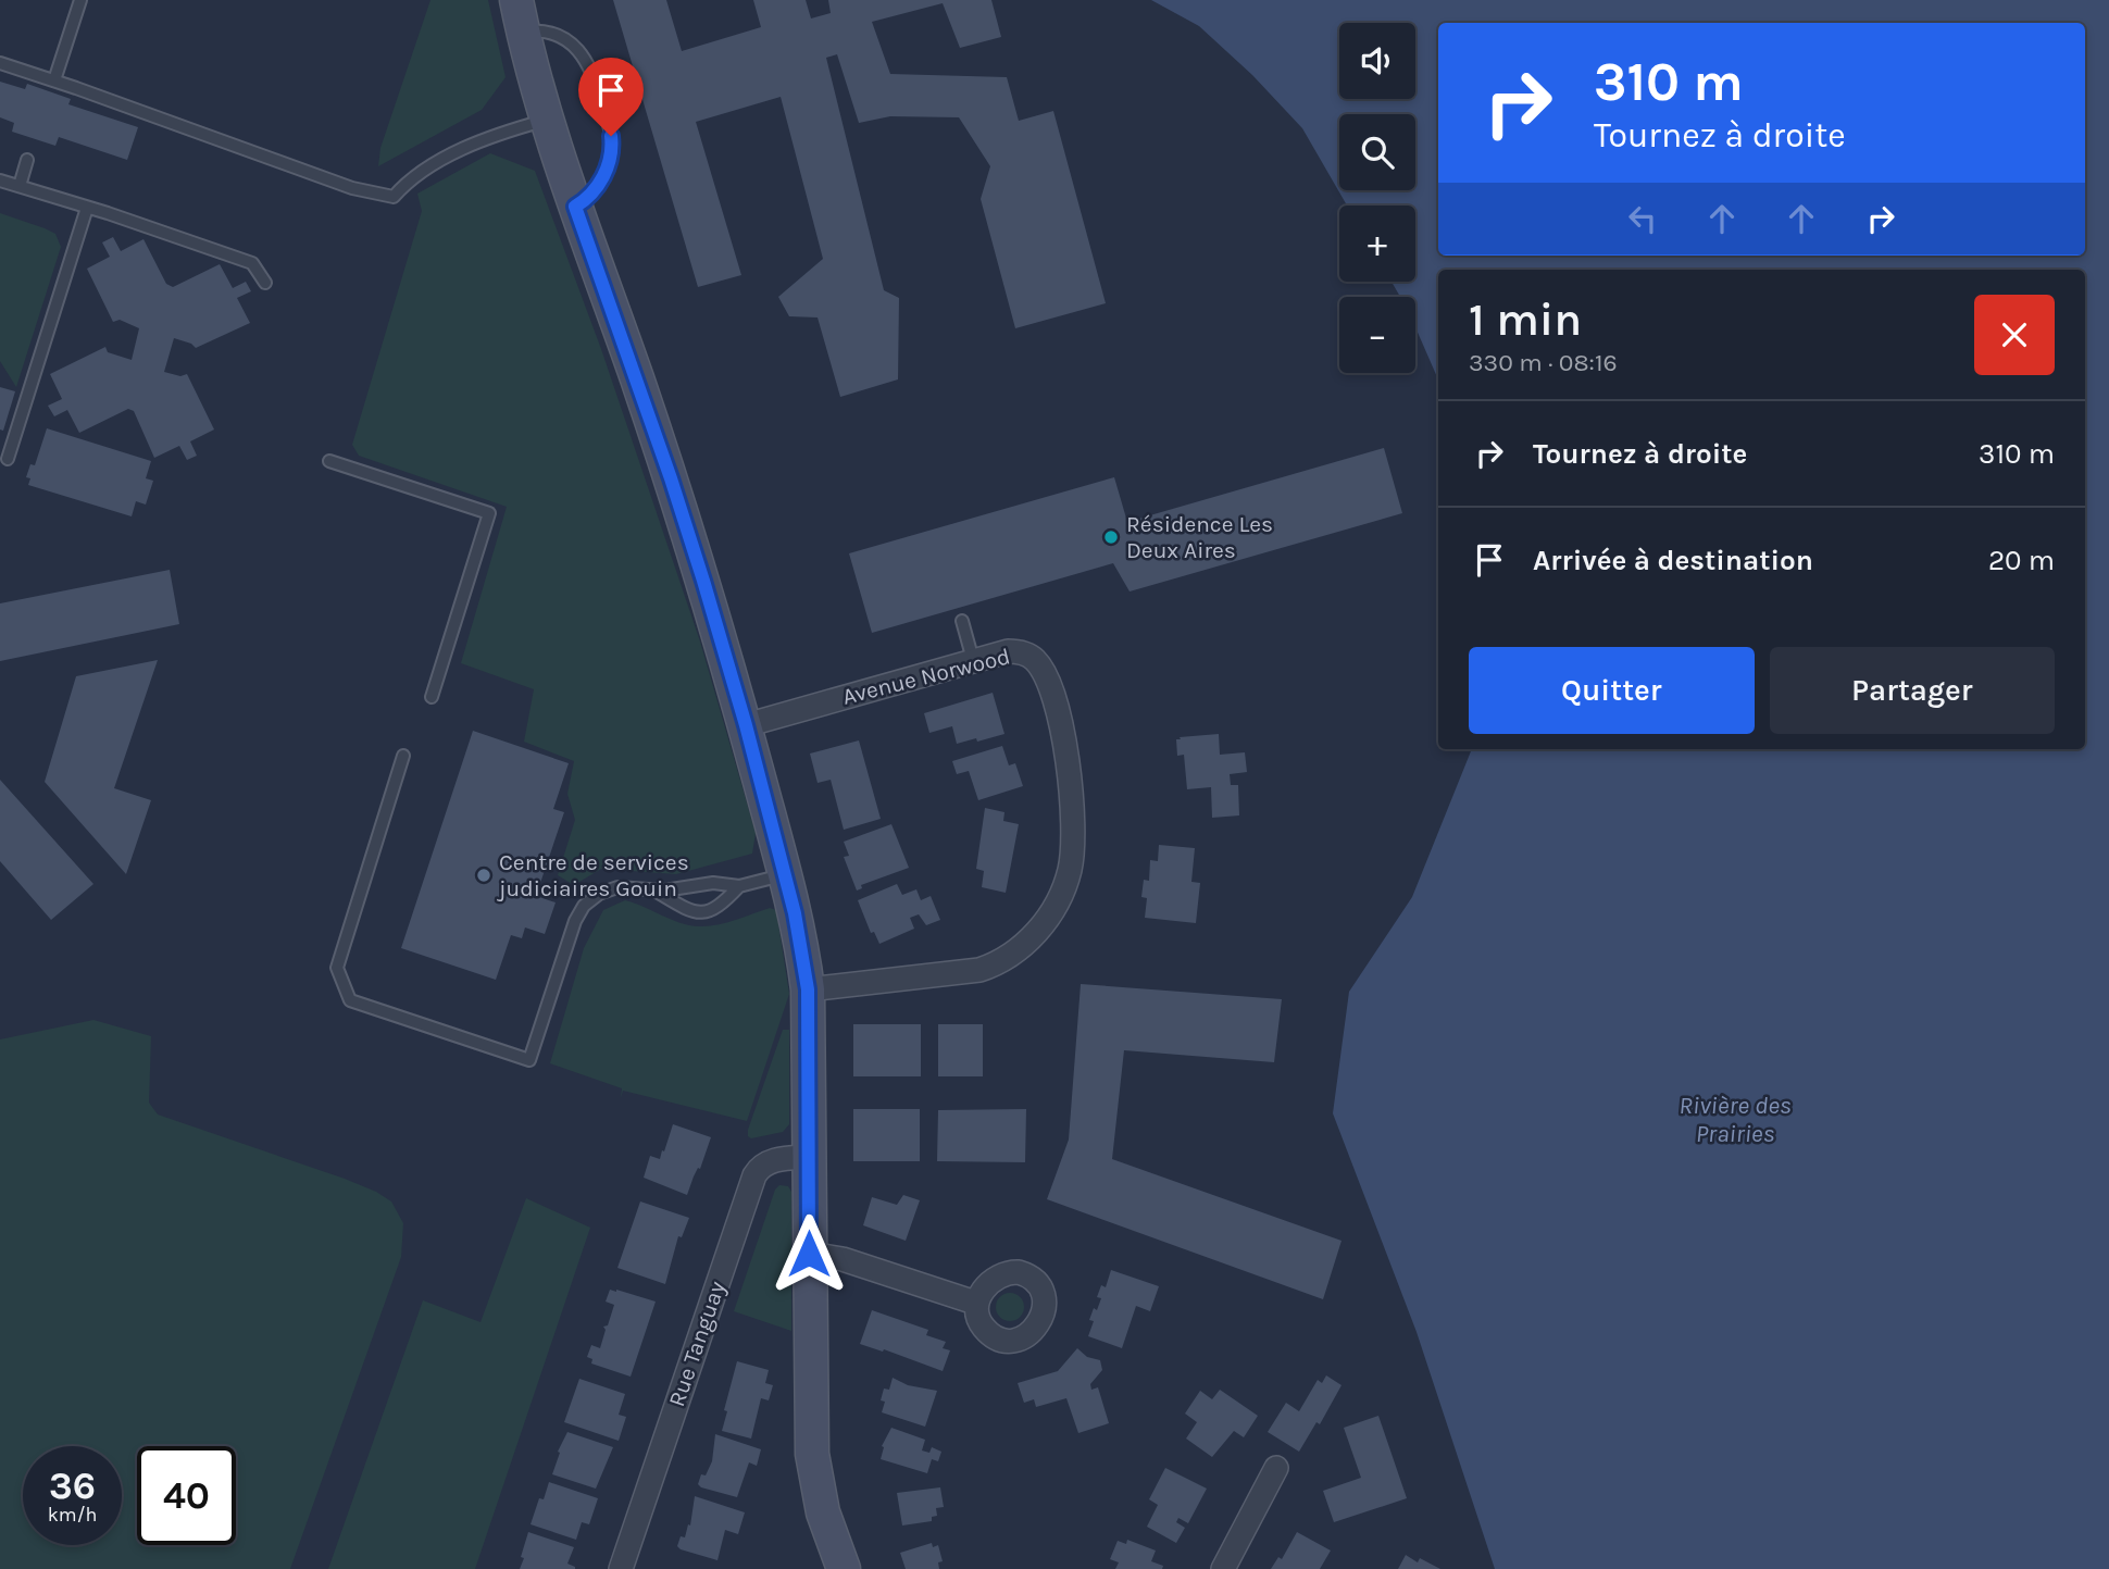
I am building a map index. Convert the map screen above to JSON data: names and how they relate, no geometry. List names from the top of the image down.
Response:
{
  "streets": {
    "street": ["Avenue Norwood", "Rue Tanguay"]
  },
  "water": ["Rivière des Prairies"],
  "places": ["Résidence Les Deux Aires", "Centre de services judiciaires Gouin"],
  "page": {
    "map_buttons": ["+", "−"],
    "turn": ["310 m", "Tournez à droite"],
    "heading": ["1 min", "330 m · 08:16"],
    "list": [
      {
        "name": "Tournez à droite",
        "value": "310 m"
      },
      {
        "name": "Arrivée à destination",
        "value": "20 m"
      }
    ],
    "buttons": ["Quitter", "Partager"],
    "speed": "36 km/h",
    "limit": "40"
  }
}
